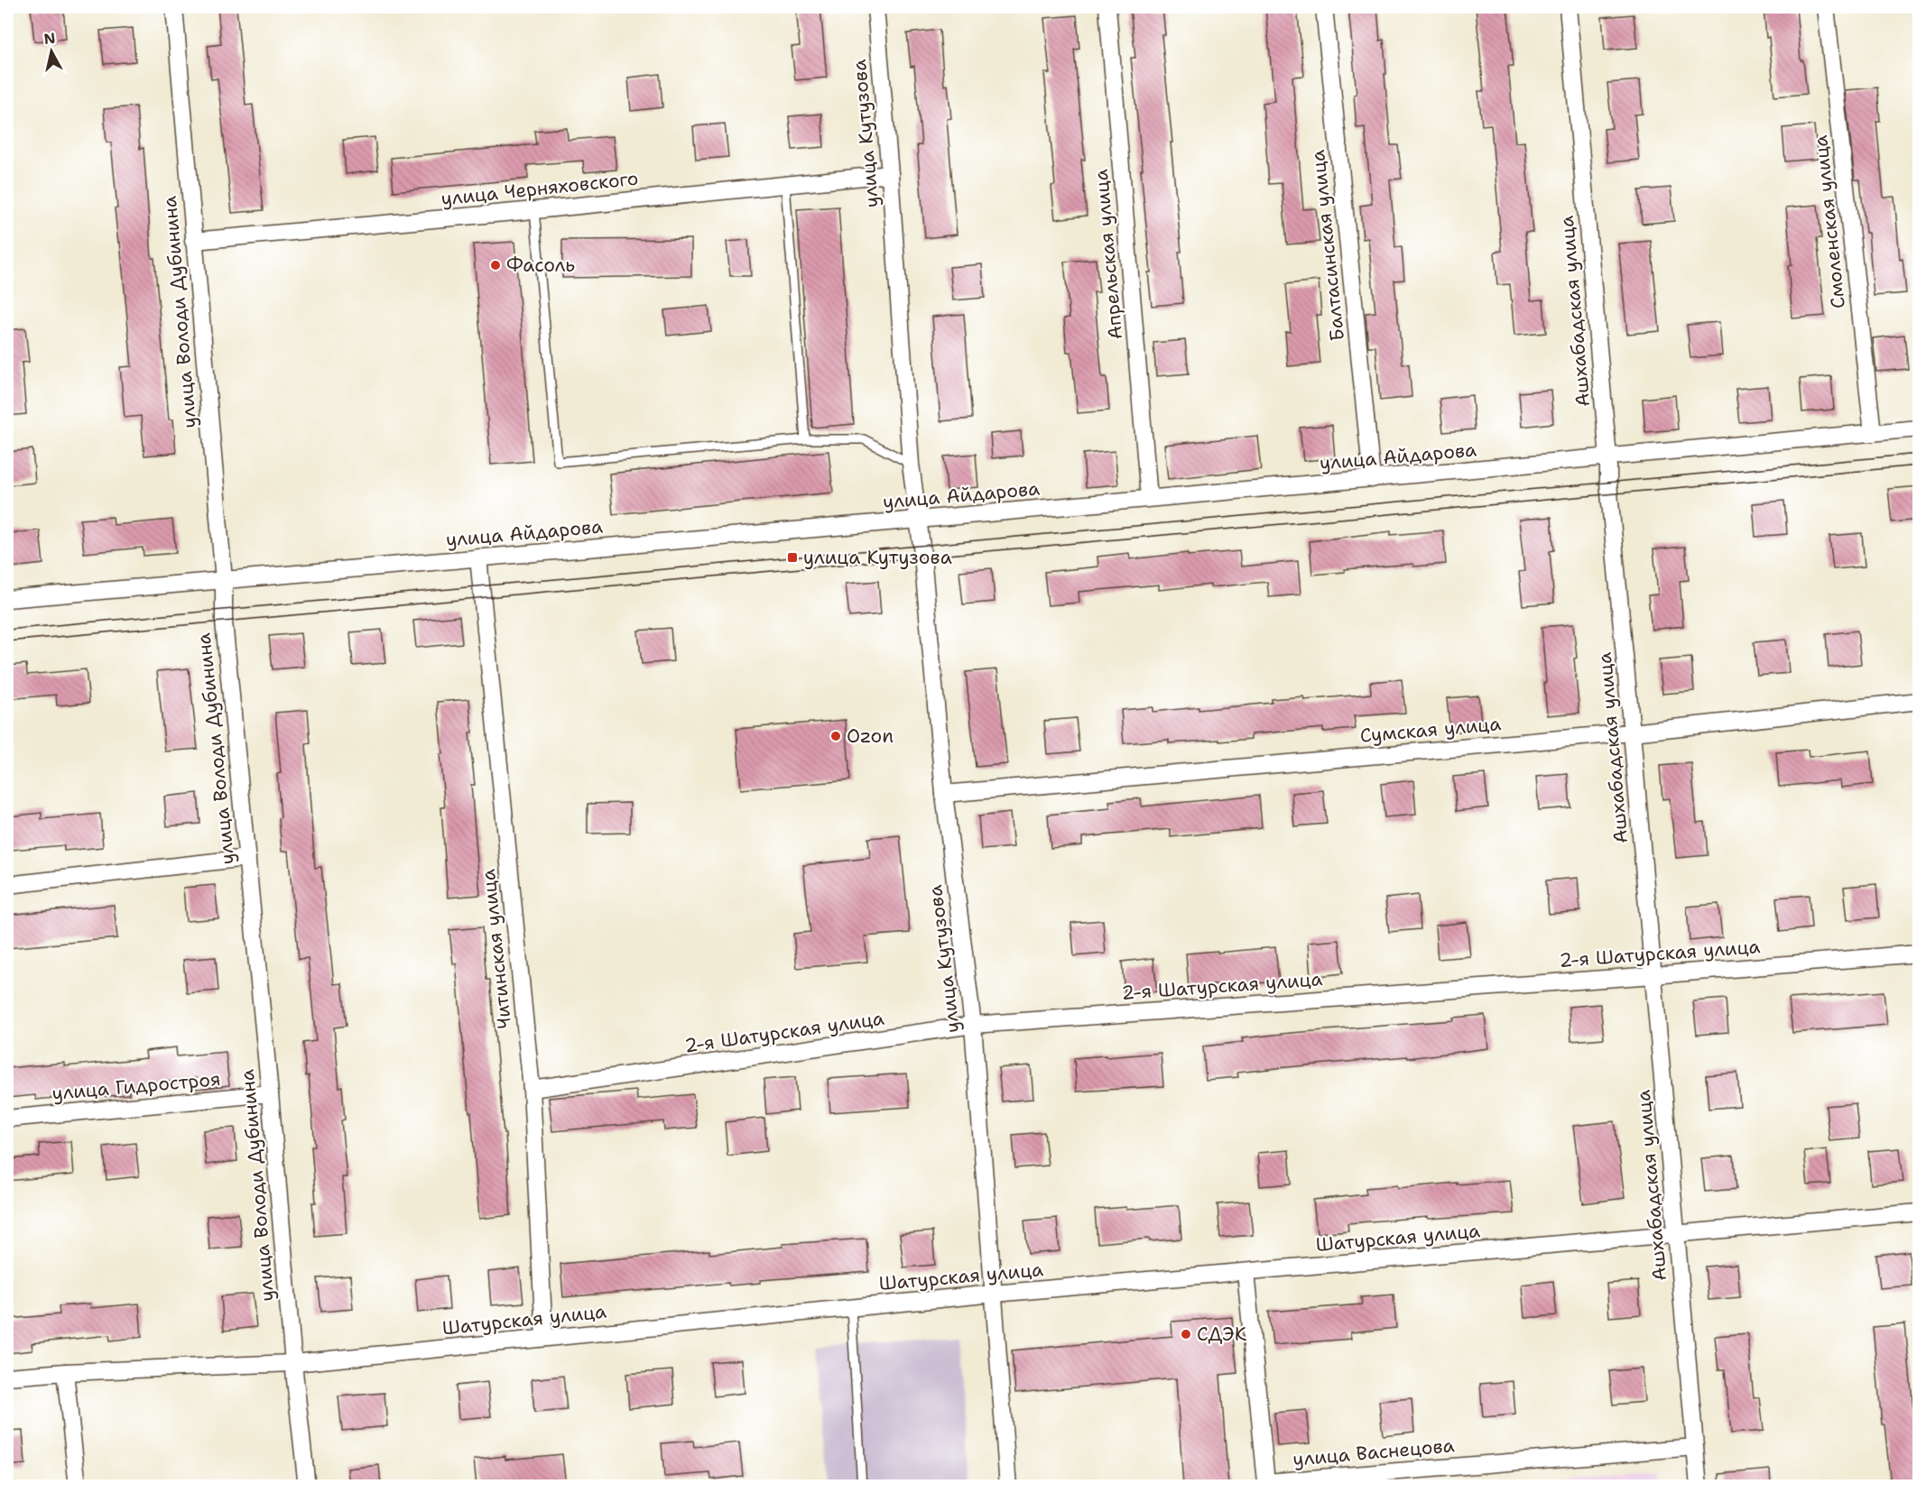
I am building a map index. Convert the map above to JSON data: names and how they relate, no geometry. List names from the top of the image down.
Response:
{
  "streets": {
    "street": [
      "улица Кутузова",
      "улица Черняховского",
      "Смоленская улица",
      "Балтасинская улица",
      "Апрельская улица",
      "Ашхабадская улица",
      "улица Володи Дубинина",
      "улица Айдарова",
      "Сумская улица",
      "Читинская улица",
      "2-я Шатурская улица",
      "улица Гидростроя",
      "Шатурская улица",
      "улица Васнецова"
    ]
  },
  "crossings": [
    ["улица Кутузова", "улица Черняховского"],
    ["улица Кутузова", "улица Айдарова"],
    ["улица Кутузова", "Сумская улица"],
    ["улица Кутузова", "2-я Шатурская улица"],
    ["улица Кутузова", "Шатурская улица"],
    ["улица Черняховского", "улица Володи Дубинина"],
    ["Смоленская улица", "улица Айдарова"],
    ["Балтасинская улица", "улица Айдарова"],
    ["Апрельская улица", "улица Айдарова"],
    ["Ашхабадская улица", "улица Айдарова"],
    ["Ашхабадская улица", "Сумская улица"],
    ["Ашхабадская улица", "2-я Шатурская улица"],
    ["Ашхабадская улица", "Шатурская улица"],
    ["Ашхабадская улица", "улица Васнецова"],
    ["улица Володи Дубинина", "улица Айдарова"],
    ["улица Володи Дубинина", "улица Гидростроя"],
    ["улица Володи Дубинина", "Шатурская улица"],
    ["улица Айдарова", "Читинская улица"],
    ["Читинская улица", "2-я Шатурская улица"],
    ["Читинская улица", "Шатурская улица"],
    ["Шатурская улица", "улица Васнецова"]
  ],
  "places": {
    "other": ["Фасоль", "Ozon", "СДЭК"],
    "transit": ["улица Кутузова"]
  },
  "north": "top"
}
